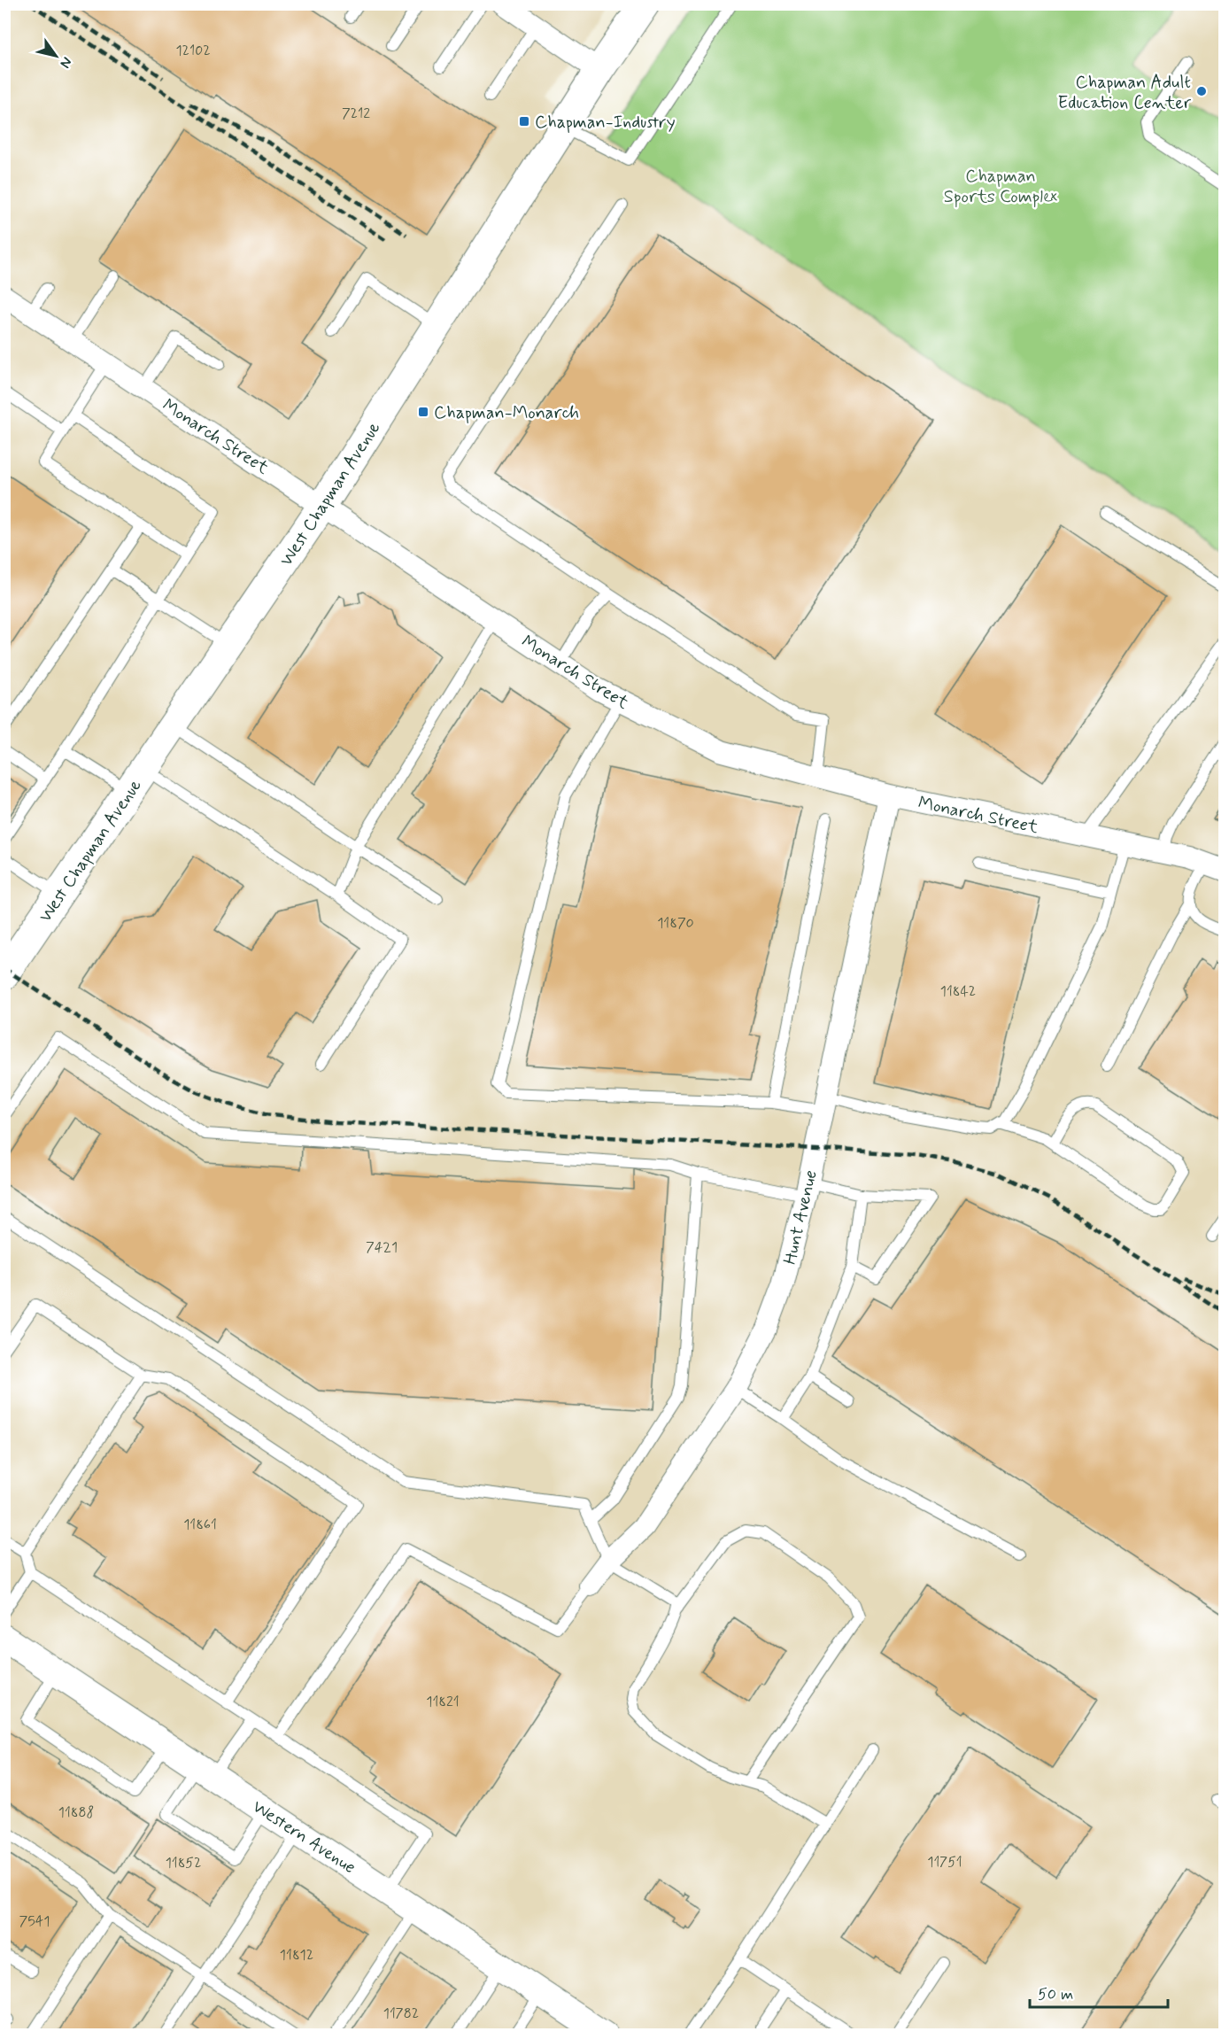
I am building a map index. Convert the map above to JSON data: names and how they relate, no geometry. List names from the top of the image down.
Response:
{
  "streets": {
    "main road": ["West Chapman Avenue"],
    "street": ["Monarch Street", "Hunt Avenue", "Western Avenue"]
  },
  "crossings": [
    ["Monarch Street", "West Chapman Avenue"],
    ["Monarch Street", "Hunt Avenue"]
  ],
  "parks": ["Chapman Sports Complex"],
  "places": {
    "other": ["Chapman Adult Education Center"],
    "transit": ["Chapman-Industry", "Chapman-Monarch"]
  },
  "house_numbers": [
    "12102",
    "7212",
    "11870",
    "11842",
    "7421",
    "11861",
    "11821",
    "11888",
    "11751",
    "11852",
    "7541",
    "11812",
    "11782"
  ],
  "scale_bar": "50 m",
  "north": "bottom right"
}
